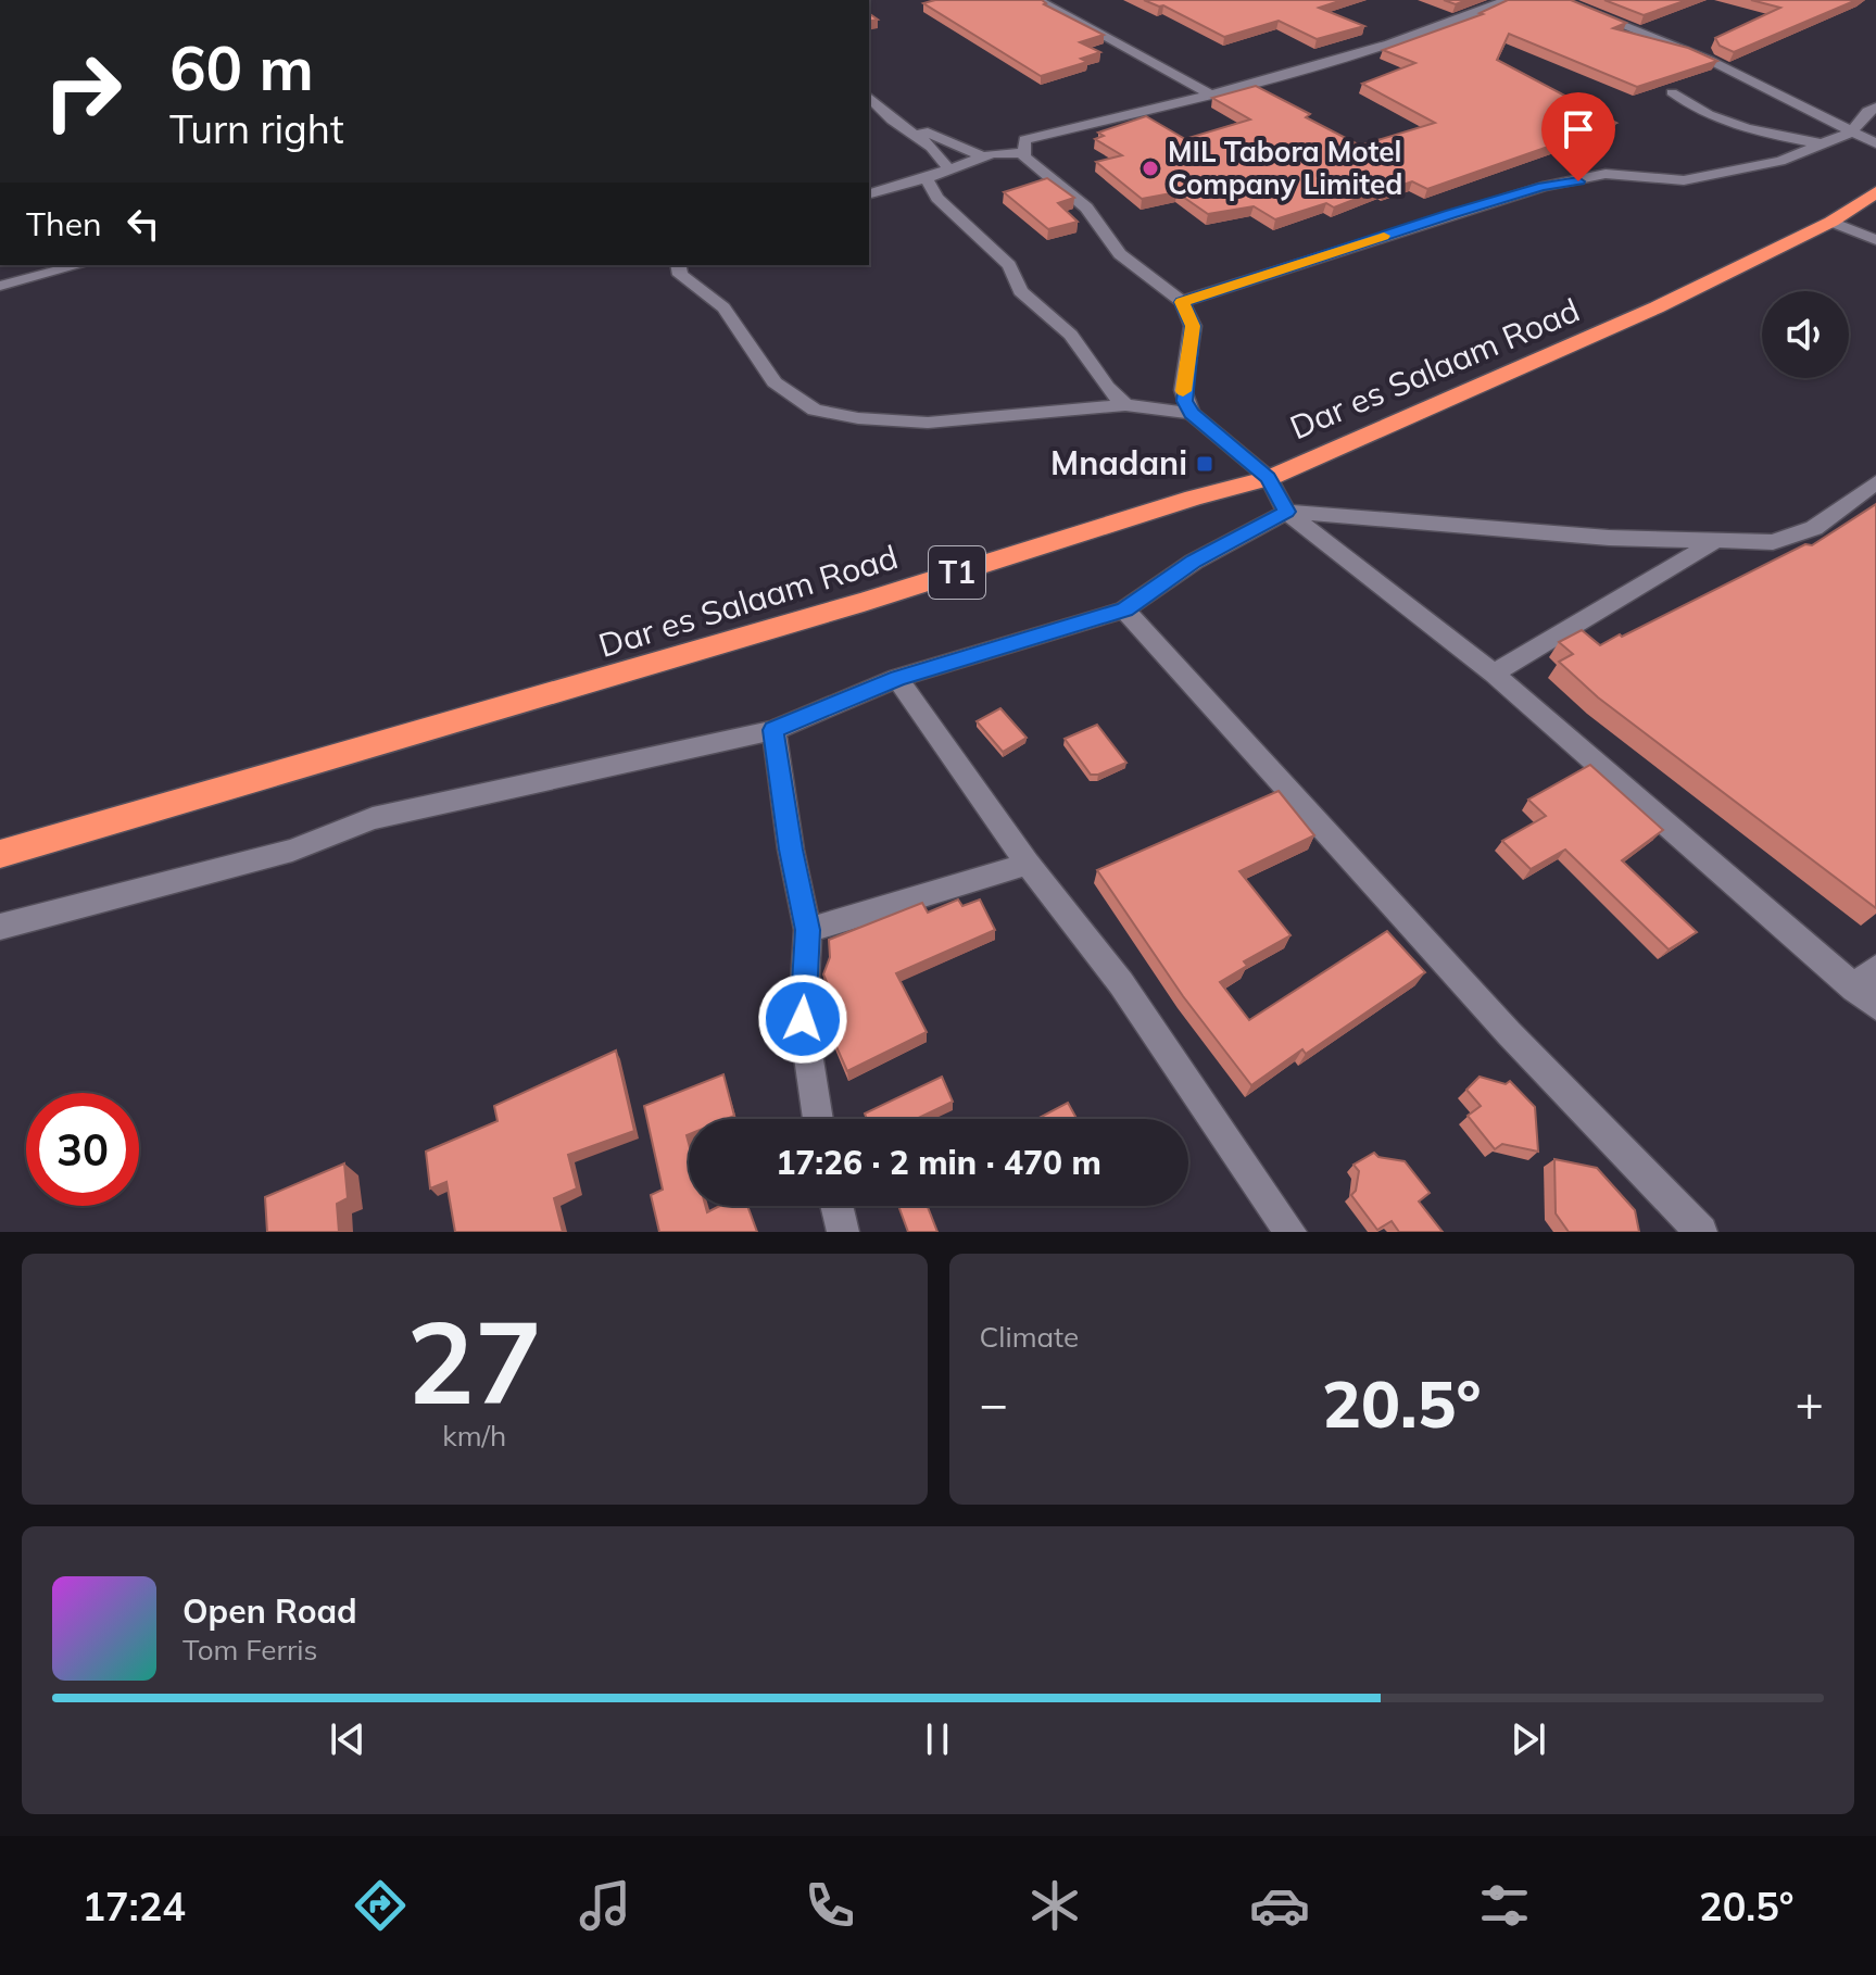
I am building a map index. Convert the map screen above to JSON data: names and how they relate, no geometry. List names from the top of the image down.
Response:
{
  "streets": {
    "highway": ["Dar es Salaam Road", "T1"]
  },
  "places": {
    "other": ["MIL Tabora Motel Company Limited"],
    "transit": ["Mnadani"]
  },
  "page": {
    "turn": ["60 m", "Turn right"],
    "then": "Then",
    "limit": "30",
    "trip": "17:26 · 2 min · 470 m",
    "tile": [
      ["27", "km/h"],
      "Climate"
    ],
    "heat": ["−", "20.5°", "+"],
    "song": ["Open Road", "Tom Ferris"],
    "tabs": ["17:24", "20.5°"]
  }
}
